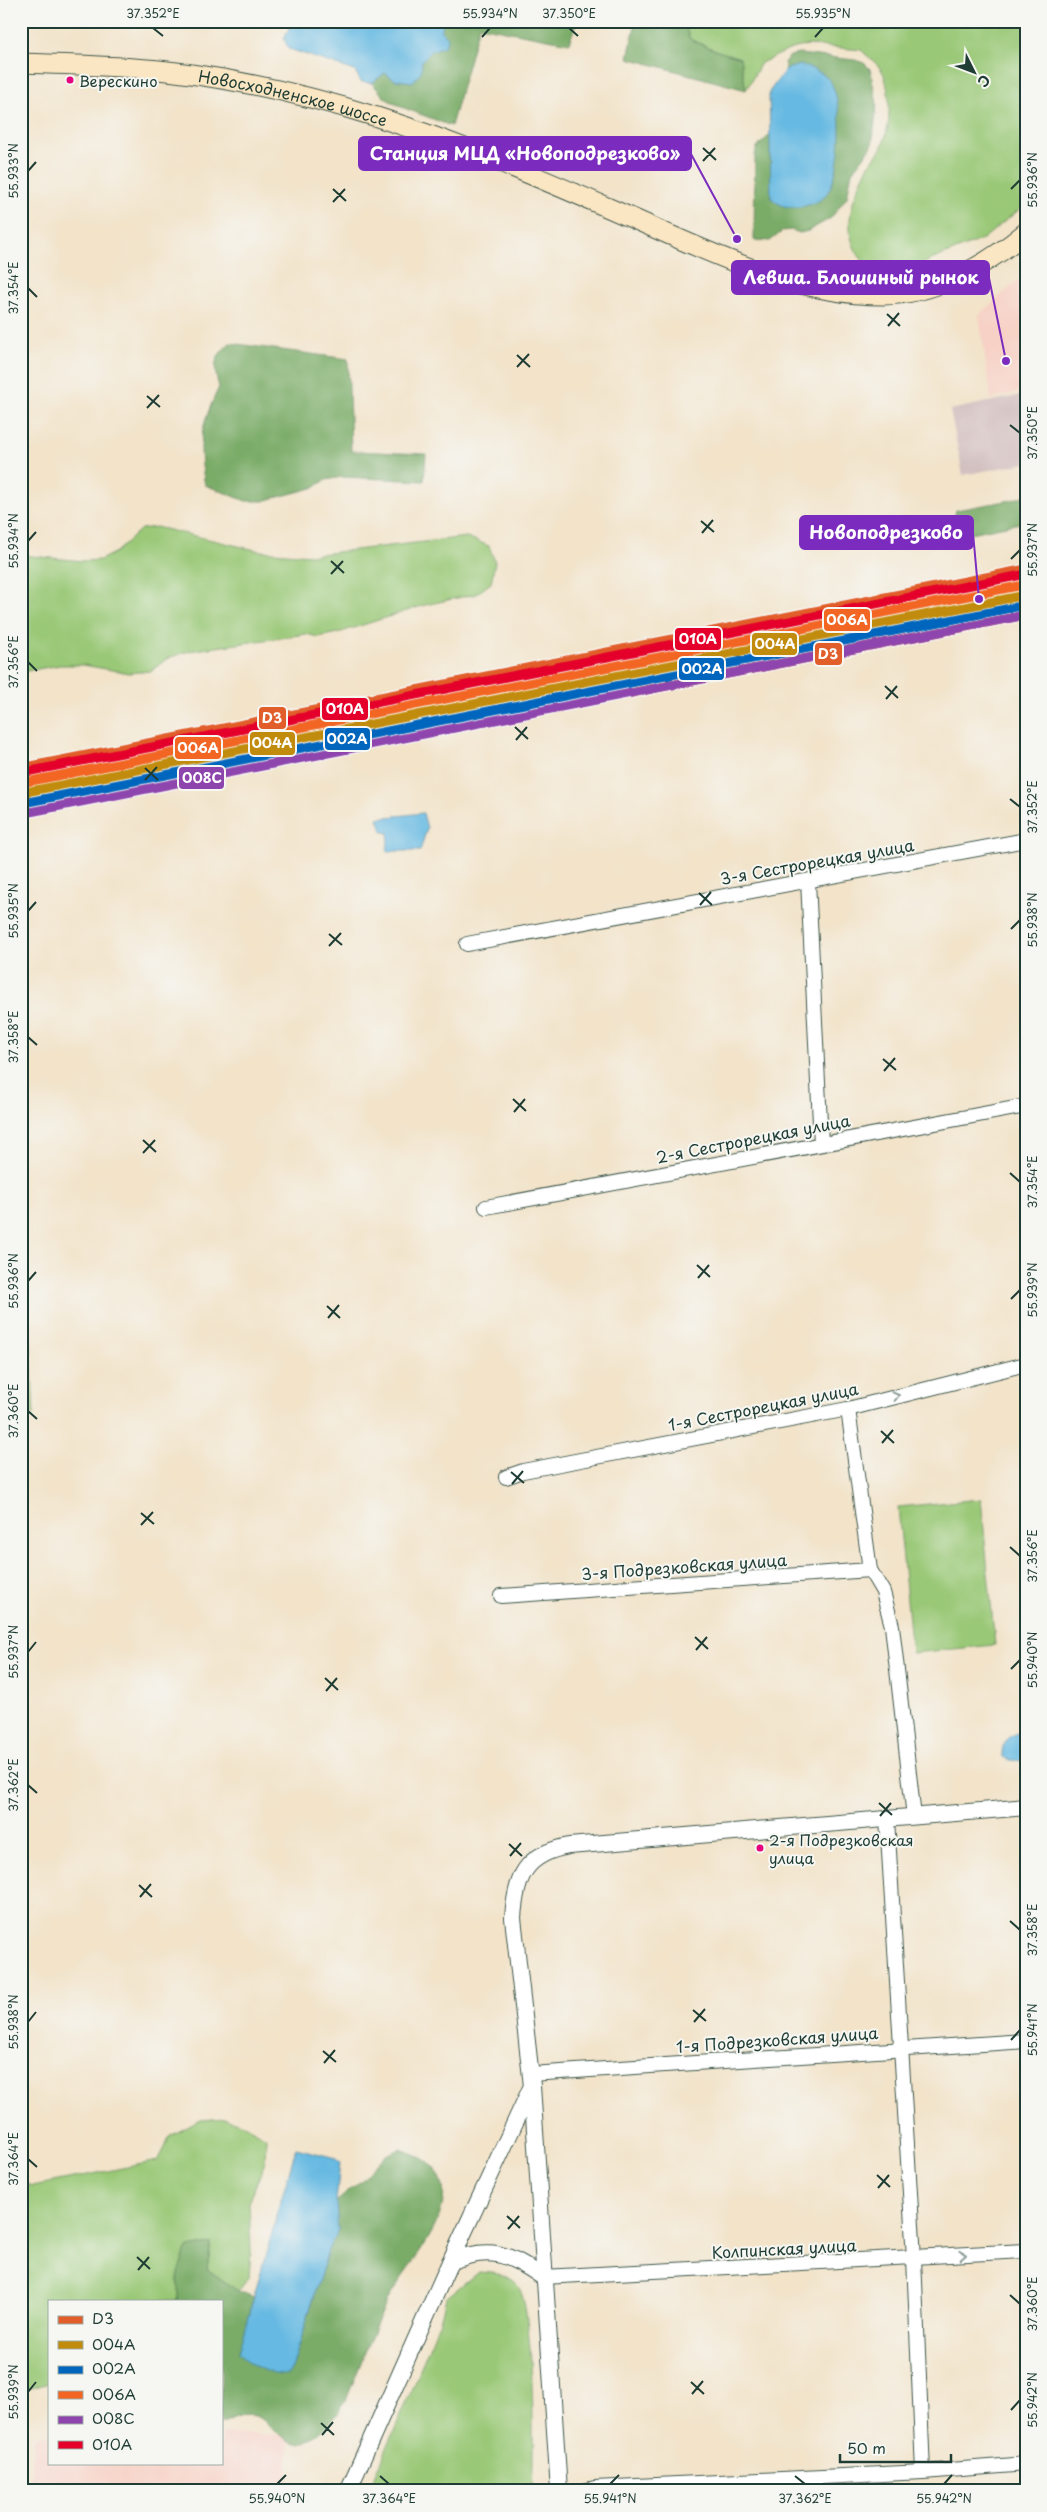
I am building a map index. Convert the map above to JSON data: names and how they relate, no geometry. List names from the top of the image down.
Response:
{
  "streets": {
    "main road": ["Новосходненское шоссе"],
    "street": [
      "3-я Сестрорецкая улица",
      "2-я Сестрорецкая улица",
      "1-я Сестрорецкая улица",
      "3-я Подрезковская улица",
      "1-я Подрезковская улица",
      "Колпинская улица"
    ]
  },
  "places": [
    "Верескино",
    "Станция МЦД «Новоподрезково»",
    "Левша. Блошиный рынок",
    "Новоподрезково",
    "2-я Подрезковская улица"
  ],
  "lines": [
    "transit line D3",
    "transit line 010А",
    "transit line 006А",
    "transit line 004А",
    "transit line 002А",
    "transit line 008С"
  ],
  "legend": [
    "D3",
    "004А",
    "002А",
    "006А",
    "008С",
    "010А"
  ],
  "scale_bar": "50 m",
  "north": "bottom right",
  "coordinates": [
    "37.352°E",
    "55.934°N",
    "37.350°E",
    "55.935°N",
    "55.933°N",
    "55.936°N",
    "37.354°E",
    "55.937°N",
    "37.356°E",
    "55.938°N",
    "37.358°E",
    "55.939°N",
    "37.360°E",
    "55.940°N",
    "37.362°E",
    "55.941°N",
    "37.364°E",
    "55.942°N"
  ]
}
